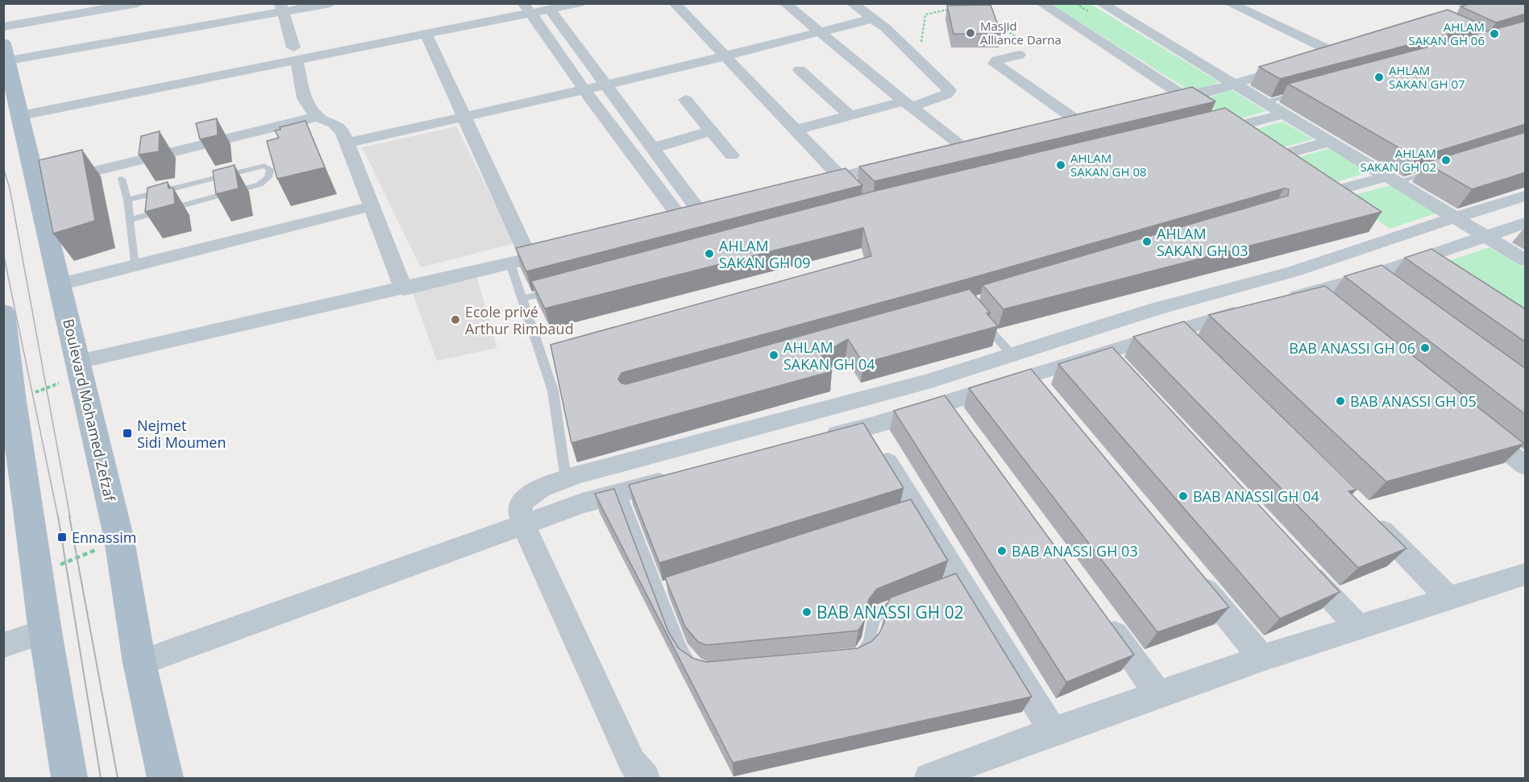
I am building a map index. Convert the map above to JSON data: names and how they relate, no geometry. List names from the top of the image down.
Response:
{
  "streets": {
    "main road": ["Boulevard Mohamed Zefzaf"]
  },
  "places": {
    "other": [
      "Masjid Alliance Darna",
      "AHLAM SAKAN GH 06",
      "AHLAM SAKAN GH 07",
      "AHLAM SAKAN GH 02",
      "AHLAM SAKAN GH 08",
      "AHLAM SAKAN GH 03",
      "AHLAM SAKAN GH 09",
      "Ecole privé Arthur Rimbaud",
      "BAB ANASSI GH 06",
      "AHLAM SAKAN GH 04",
      "BAB ANASSI GH 05",
      "BAB ANASSI GH 04",
      "BAB ANASSI GH 03",
      "BAB ANASSI GH 02"
    ],
    "transit": ["Nejmet Sidi Moumen", "Ennassim"]
  }
}
